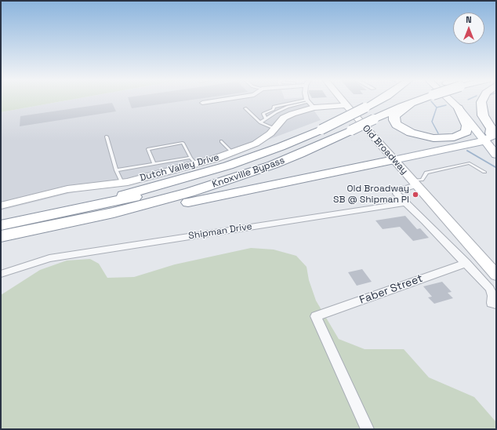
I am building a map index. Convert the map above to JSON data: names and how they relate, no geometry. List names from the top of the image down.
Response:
{
  "streets": {
    "highway": ["Knoxville Bypass"],
    "street": [
      "Old Broadway",
      "Dutch Valley Drive",
      "Shipman Drive",
      "Faber Street"
    ]
  },
  "crossings": [
    ["Old Broadway", "Dutch Valley Drive"]
  ],
  "places": ["Old Broadway SB @ Shipman Pl"],
  "north": "top"
}
